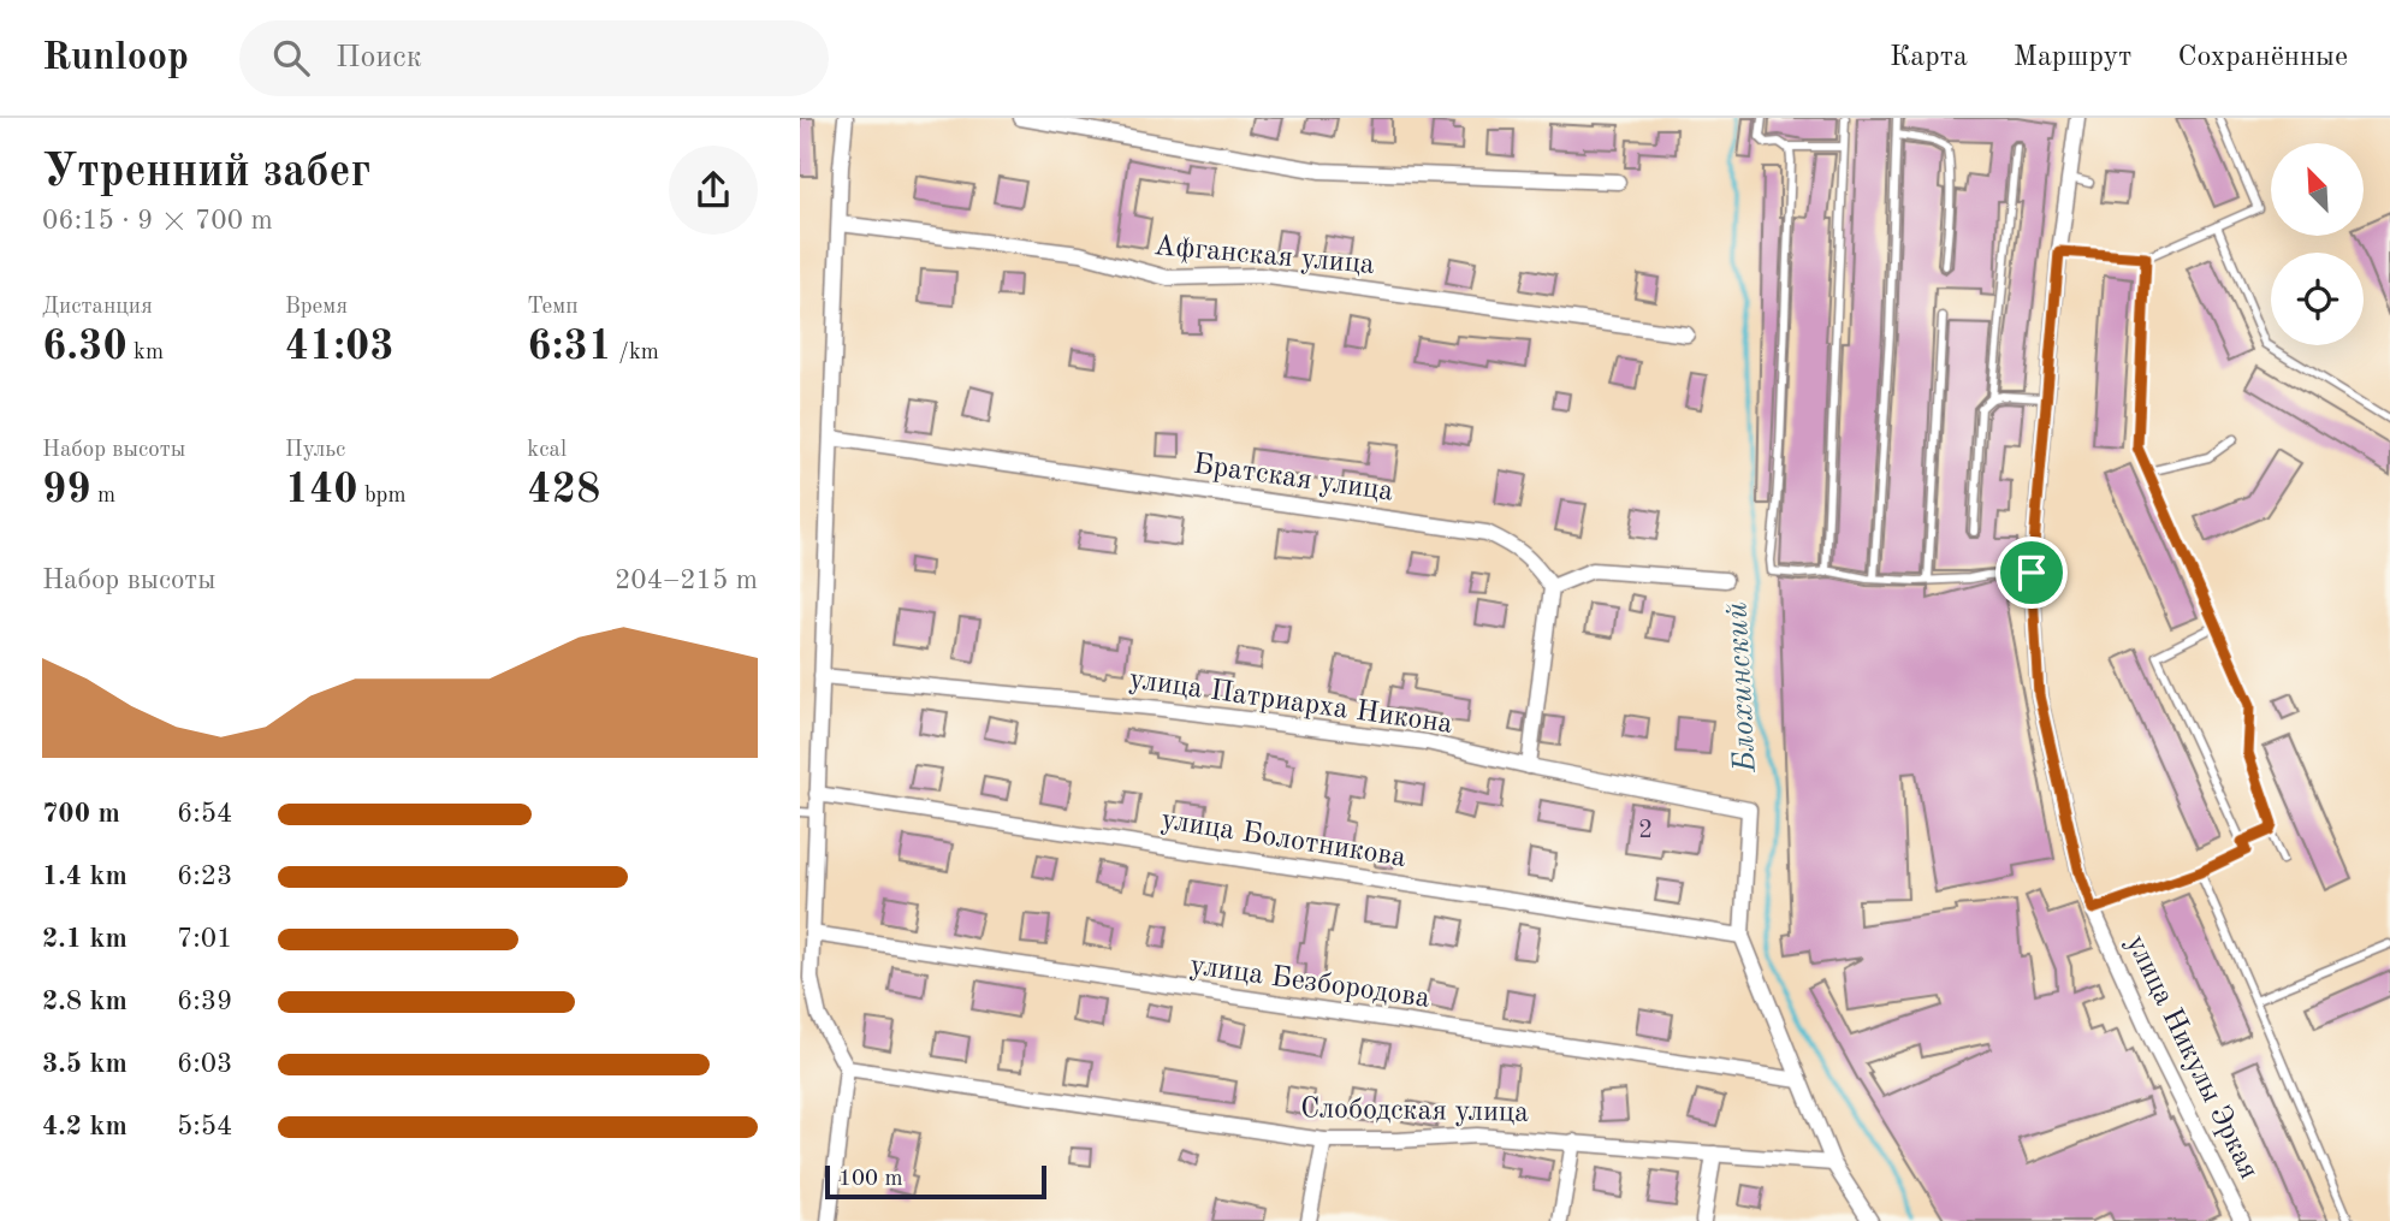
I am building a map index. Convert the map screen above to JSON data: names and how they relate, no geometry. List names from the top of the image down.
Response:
{
  "streets": {
    "street": [
      "Афганская улица",
      "Братская улица",
      "улица Патриарха Никона",
      "улица Болотникова",
      "улица Безбородова",
      "улица Никулы Эркая",
      "Слободская улица"
    ]
  },
  "crossings": [
    ["улица Патриарха Никона", "улица Болотникова"]
  ],
  "water": ["Блохинский"],
  "house_numbers": ["2"],
  "scale_bar": "100 m",
  "north": "top left",
  "page": {
    "header": "Runloop",
    "search": "Поиск",
    "nav": ["Карта", "Маршрут", "Сохранённые"],
    "heading": ["Утренний забег", "06:15 · 9 × 700 m"],
    "stats": [
      ["Дистанция", "6.30 km"],
      ["Время", "41:03"],
      ["Темп", "6:31 /km"],
      ["Набор высоты", "99 m"],
      ["Пульс", "140 bpm"],
      ["kcal", "428"]
    ],
    "chart": ["Набор высоты", "204–215 m"],
    "list": [
      {
        "name": "700 m",
        "note": "6:54"
      },
      {
        "name": "1.4 km",
        "note": "6:23"
      },
      {
        "name": "2.1 km",
        "note": "7:01"
      },
      {
        "name": "2.8 km",
        "note": "6:39"
      },
      {
        "name": "3.5 km",
        "note": "6:03"
      },
      {
        "name": "4.2 km",
        "note": "5:54"
      }
    ],
    "scale": "100 m"
  }
}
